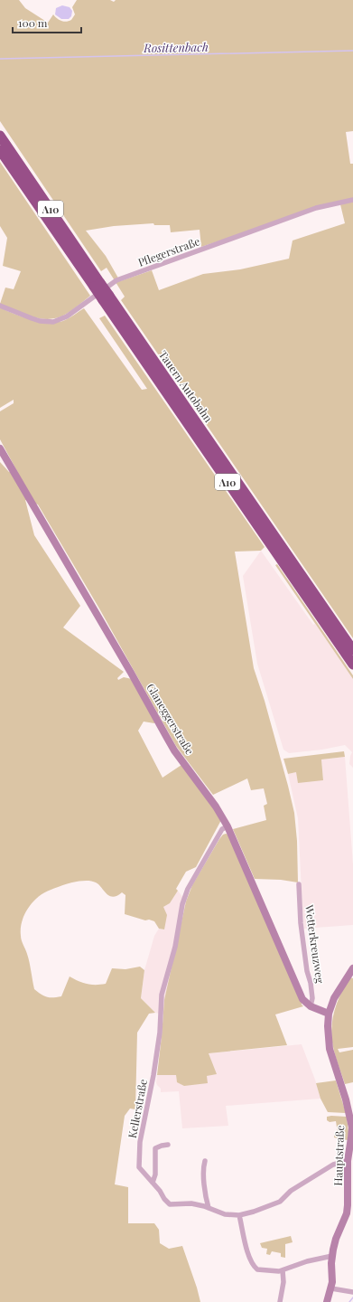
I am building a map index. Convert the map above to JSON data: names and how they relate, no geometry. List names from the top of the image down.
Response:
{
  "streets": {
    "highway": ["A10", "Tauern Autobahn"],
    "street": [
      "Pflegerstraße",
      "Glaneggerstraße",
      "Wetterkreuzweg",
      "Kellerstraße",
      "Hauptstraße"
    ]
  },
  "crossings": [
    ["Glaneggerstraße", "Wetterkreuzweg"],
    ["Glaneggerstraße", "Kellerstraße"],
    ["Glaneggerstraße", "Hauptstraße"],
    ["Kellerstraße", "Hauptstraße"]
  ],
  "water": ["Rosittenbach"],
  "scale_bar": "100 m"
}
